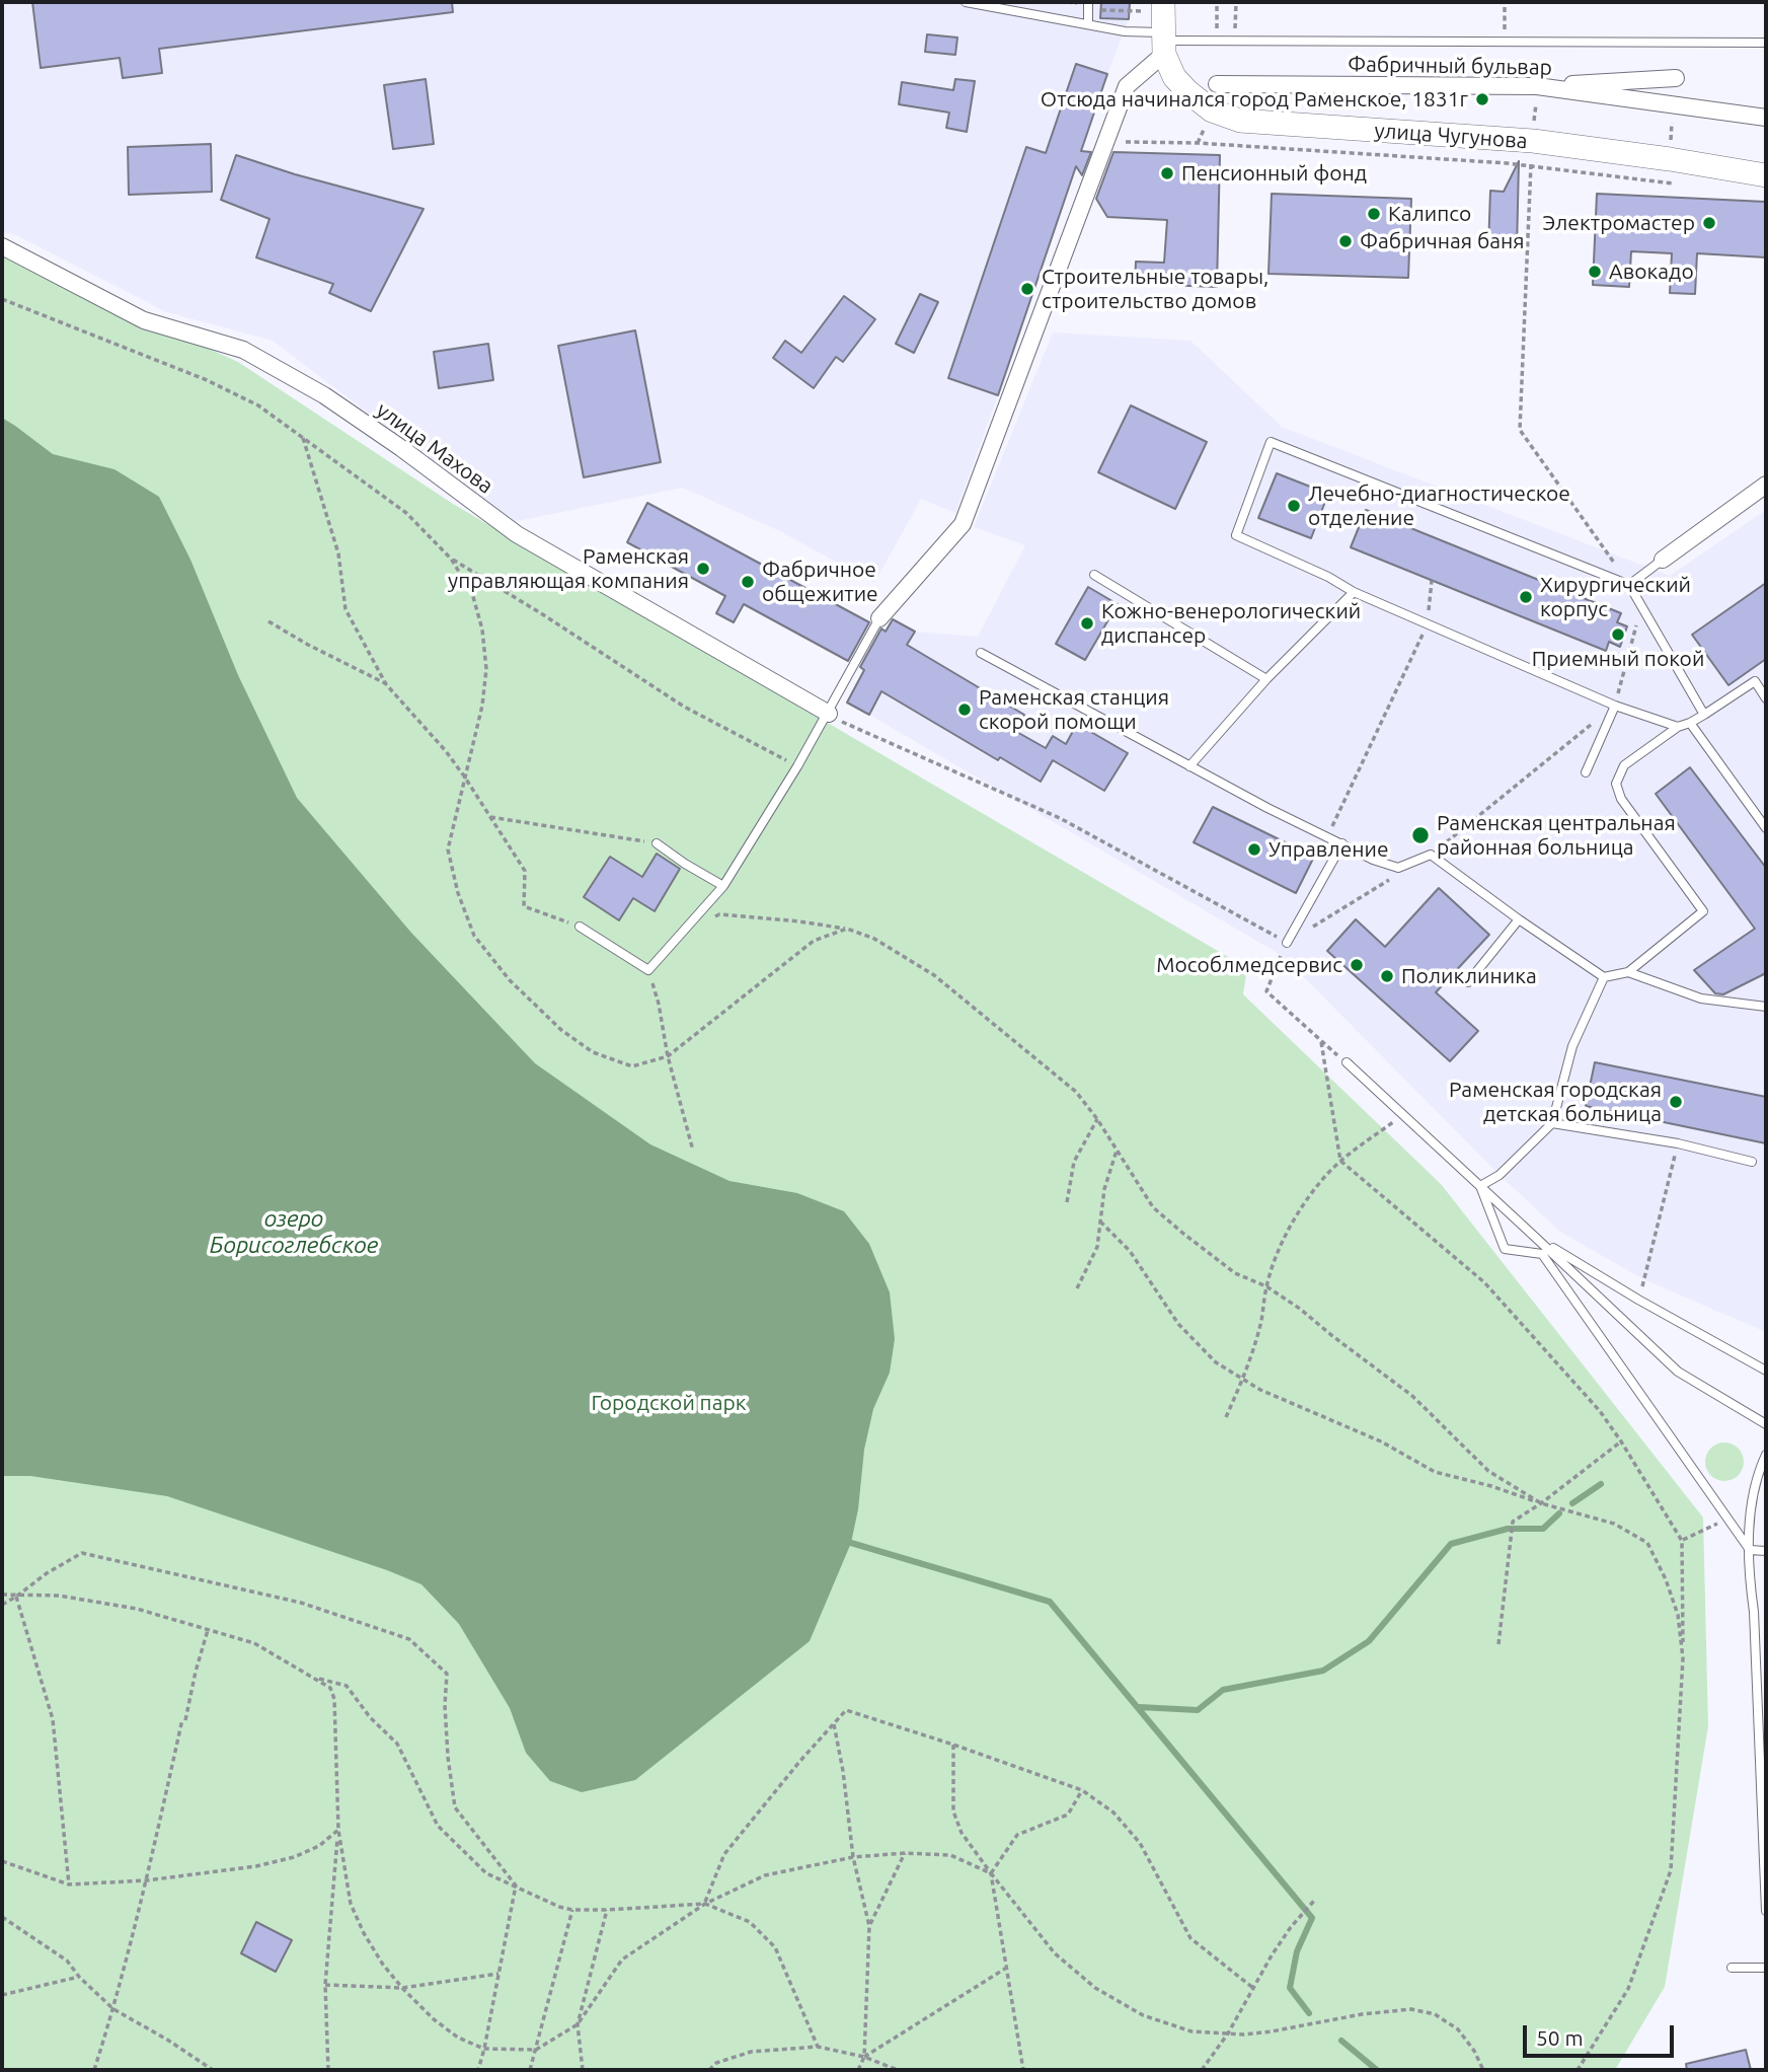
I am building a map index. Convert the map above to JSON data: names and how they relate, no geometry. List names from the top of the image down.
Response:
{
  "streets": {
    "main road": ["улица Чугунова"],
    "street": ["Фабричный бульвар", "улица Махова"]
  },
  "water": ["озеро Борисоглебское"],
  "parks": ["Городской парк"],
  "places": [
    "Отсюда начинался город Раменское, 1831г",
    "Пенсионный фонд",
    "Калипсо",
    "Электромастер",
    "Фабричная баня",
    "Авокадо",
    "Строительные товары, строительство домов",
    "Лечебно-диагностическое отделение",
    "Раменская управляющая компания",
    "Фабричное общежитие",
    "Хирургический корпус",
    "Кожно-венерологический диспансер",
    "Приемный покой",
    "Раменская станция скорой помощи",
    "Раменская центральная районная больница",
    "Управление",
    "Мособлмедсервис",
    "Поликлиника",
    "Раменская городская детская больница"
  ],
  "scale_bar": "50 m"
}
